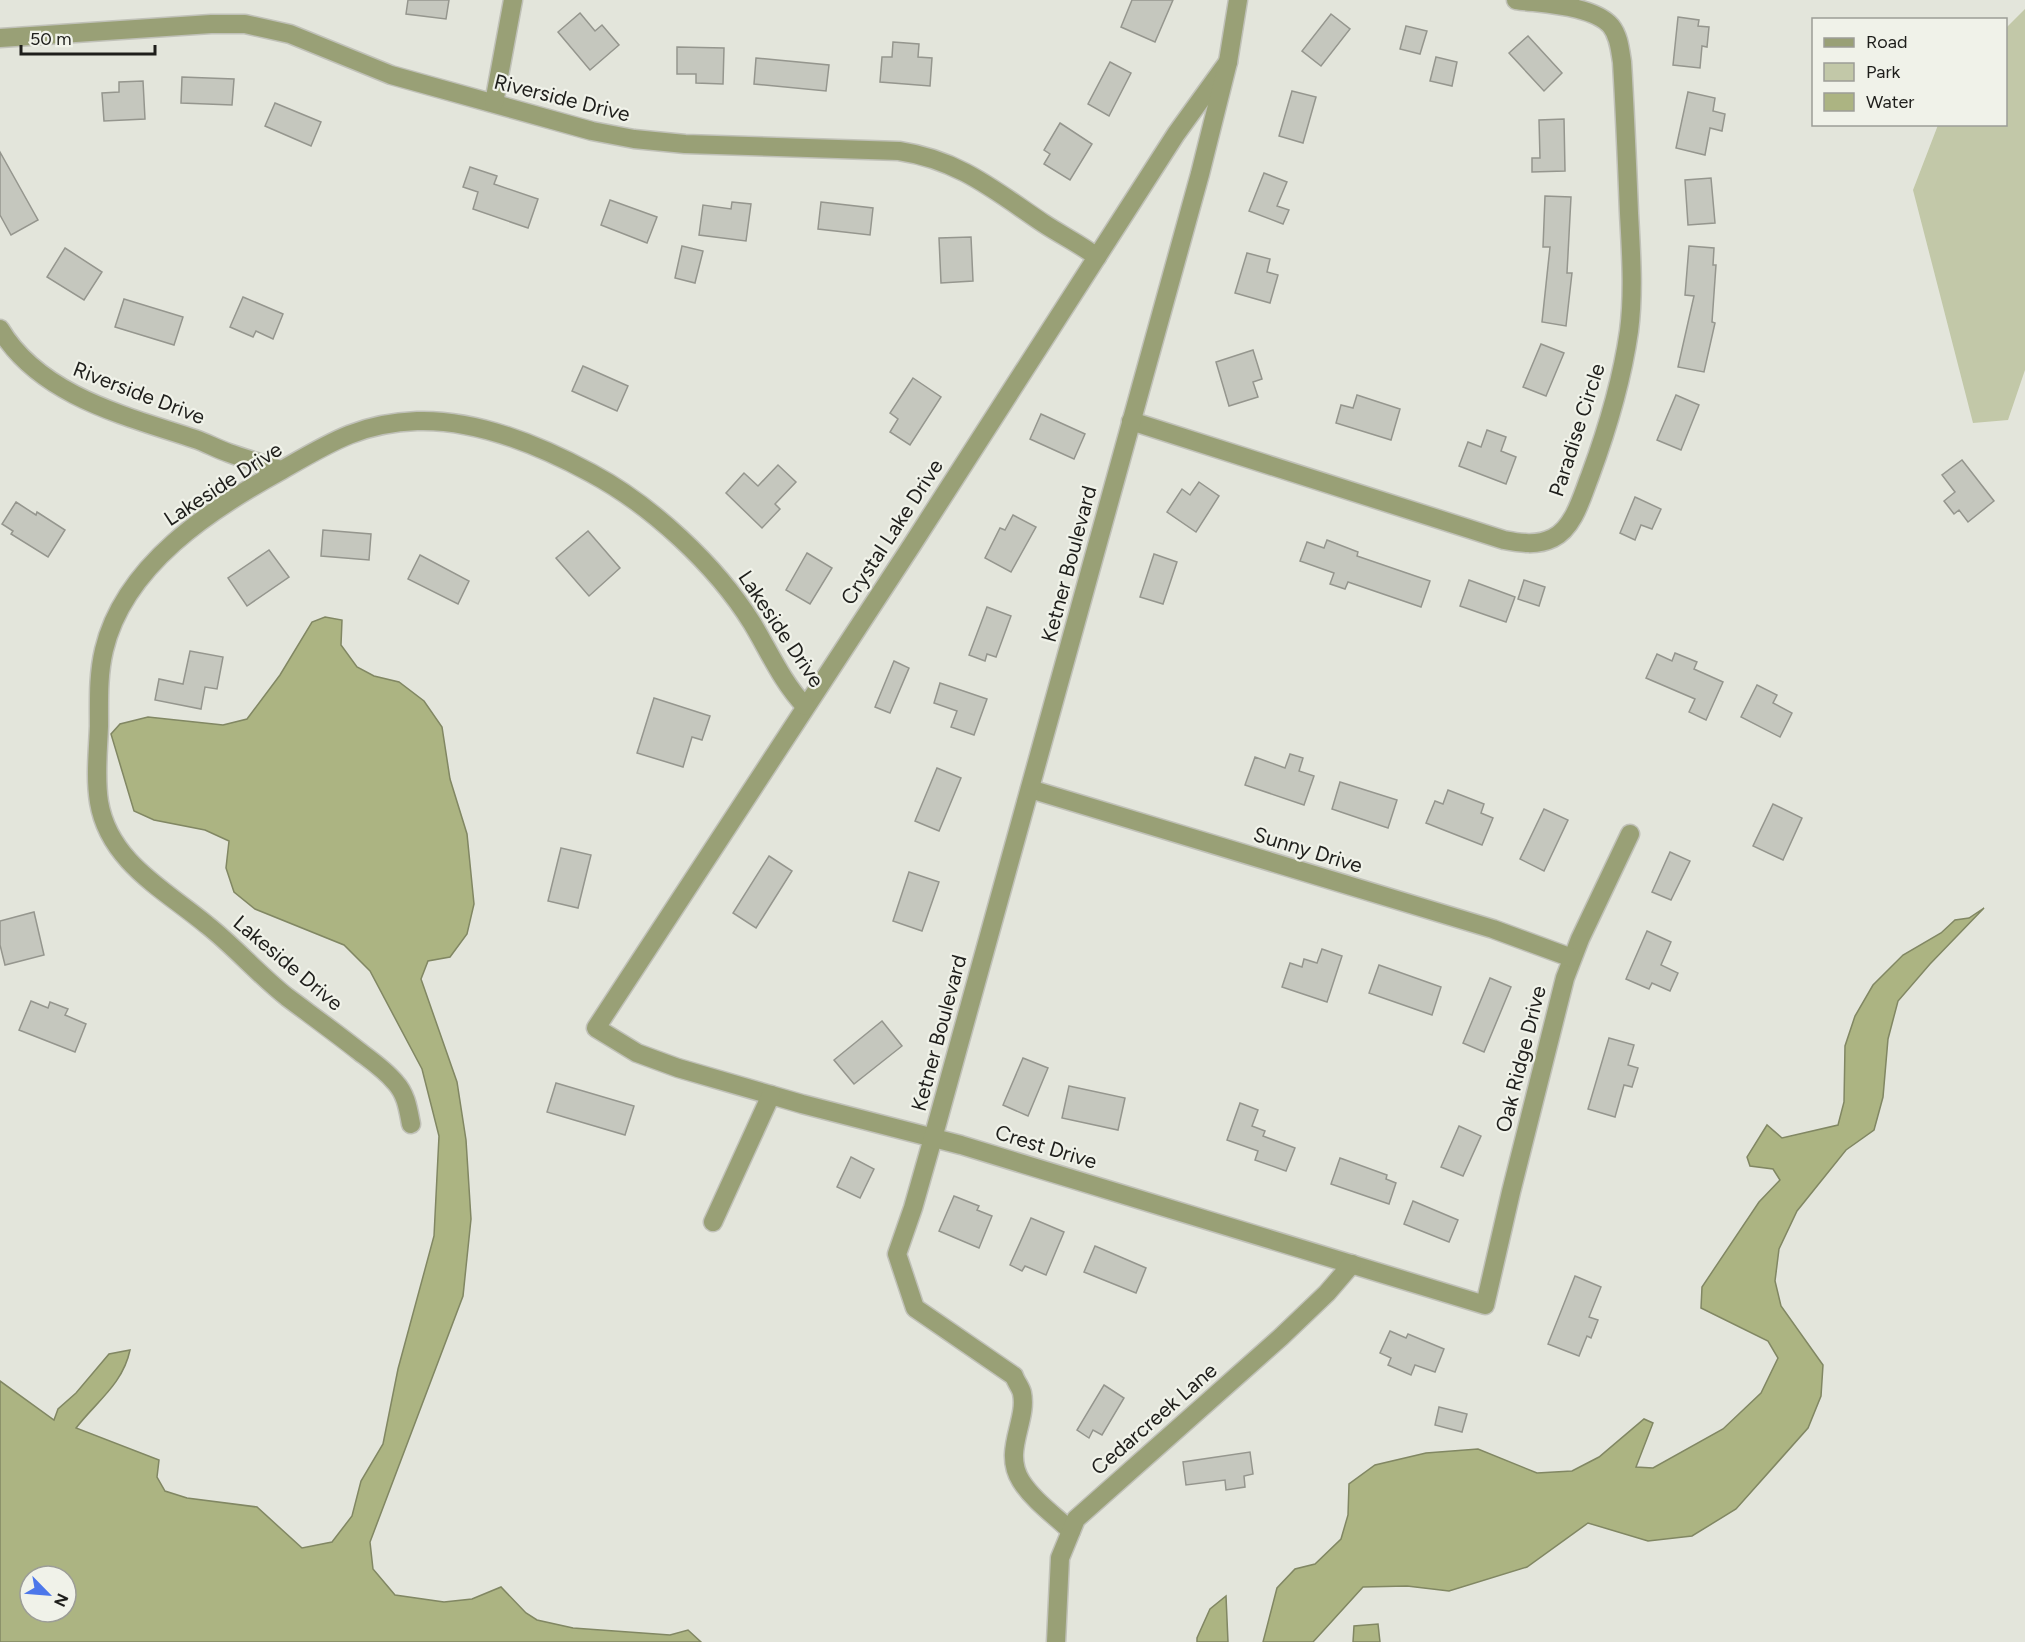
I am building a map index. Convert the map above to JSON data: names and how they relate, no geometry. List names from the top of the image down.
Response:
{
  "streets": {
    "street": [
      "Riverside Drive",
      "Paradise Circle",
      "Lakeside Drive",
      "Crystal Lake Drive",
      "Ketner Boulevard",
      "Sunny Drive",
      "Oak Ridge Drive",
      "Crest Drive",
      "Cedarcreek Lane"
    ]
  },
  "crossings": [
    ["Riverside Drive", "Lakeside Drive"],
    ["Riverside Drive", "Crystal Lake Drive"],
    ["Paradise Circle", "Ketner Boulevard"],
    ["Lakeside Drive", "Crystal Lake Drive"],
    ["Crystal Lake Drive", "Ketner Boulevard"],
    ["Crystal Lake Drive", "Crest Drive"],
    ["Ketner Boulevard", "Sunny Drive"],
    ["Ketner Boulevard", "Crest Drive"],
    ["Ketner Boulevard", "Cedarcreek Lane"],
    ["Sunny Drive", "Oak Ridge Drive"],
    ["Oak Ridge Drive", "Crest Drive"],
    ["Crest Drive", "Cedarcreek Lane"]
  ],
  "legend": ["Road", "Park", "Water"],
  "scale_bar": "50 m",
  "north": "bottom right"
}
